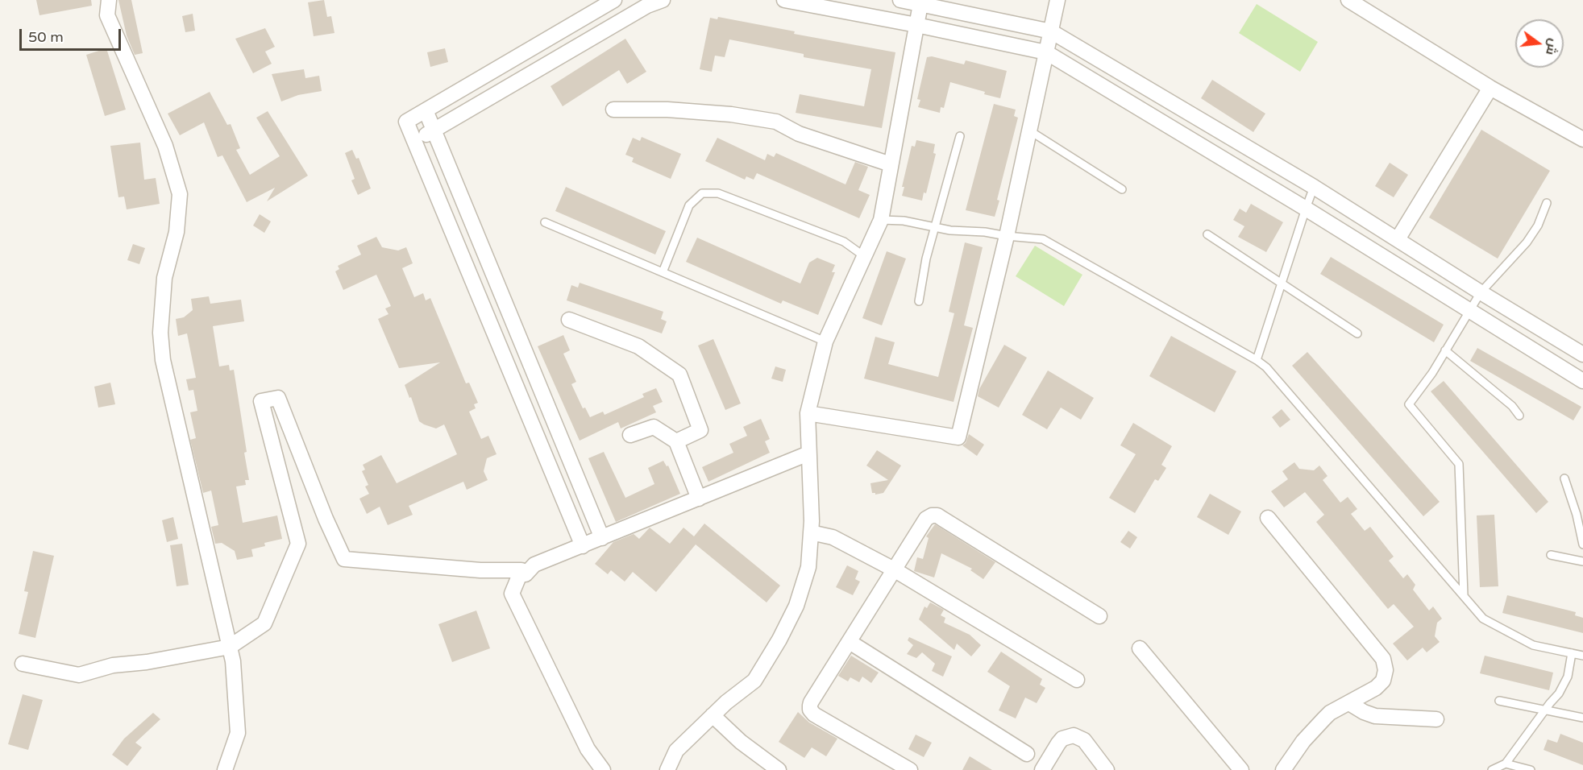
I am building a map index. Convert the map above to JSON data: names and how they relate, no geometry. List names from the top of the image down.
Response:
{
  "scale_bar": "50 m",
  "north": "right"
}
